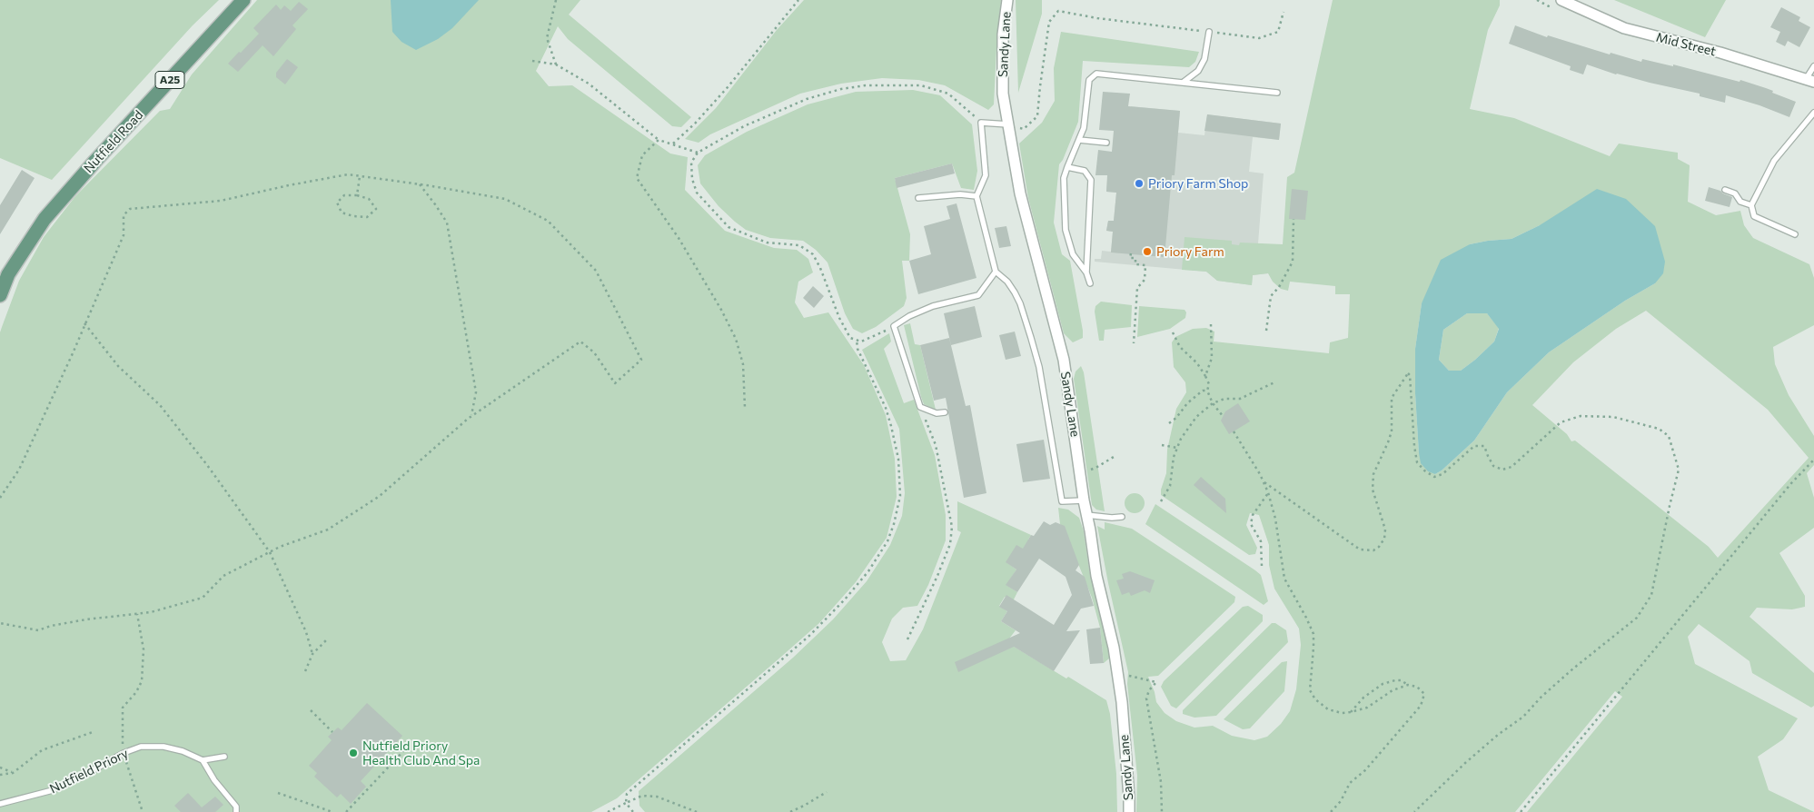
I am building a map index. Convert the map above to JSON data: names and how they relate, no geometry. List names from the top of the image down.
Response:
{
  "streets": {
    "main road": ["A25", "Nutfield Road"],
    "street": ["Sandy Lane", "Mid Street"],
    "lane": ["Nutfield Priory"]
  },
  "places": ["Priory Farm Shop", "Priory Farm", "Nutfield Priory Health Club And Spa"]
}
